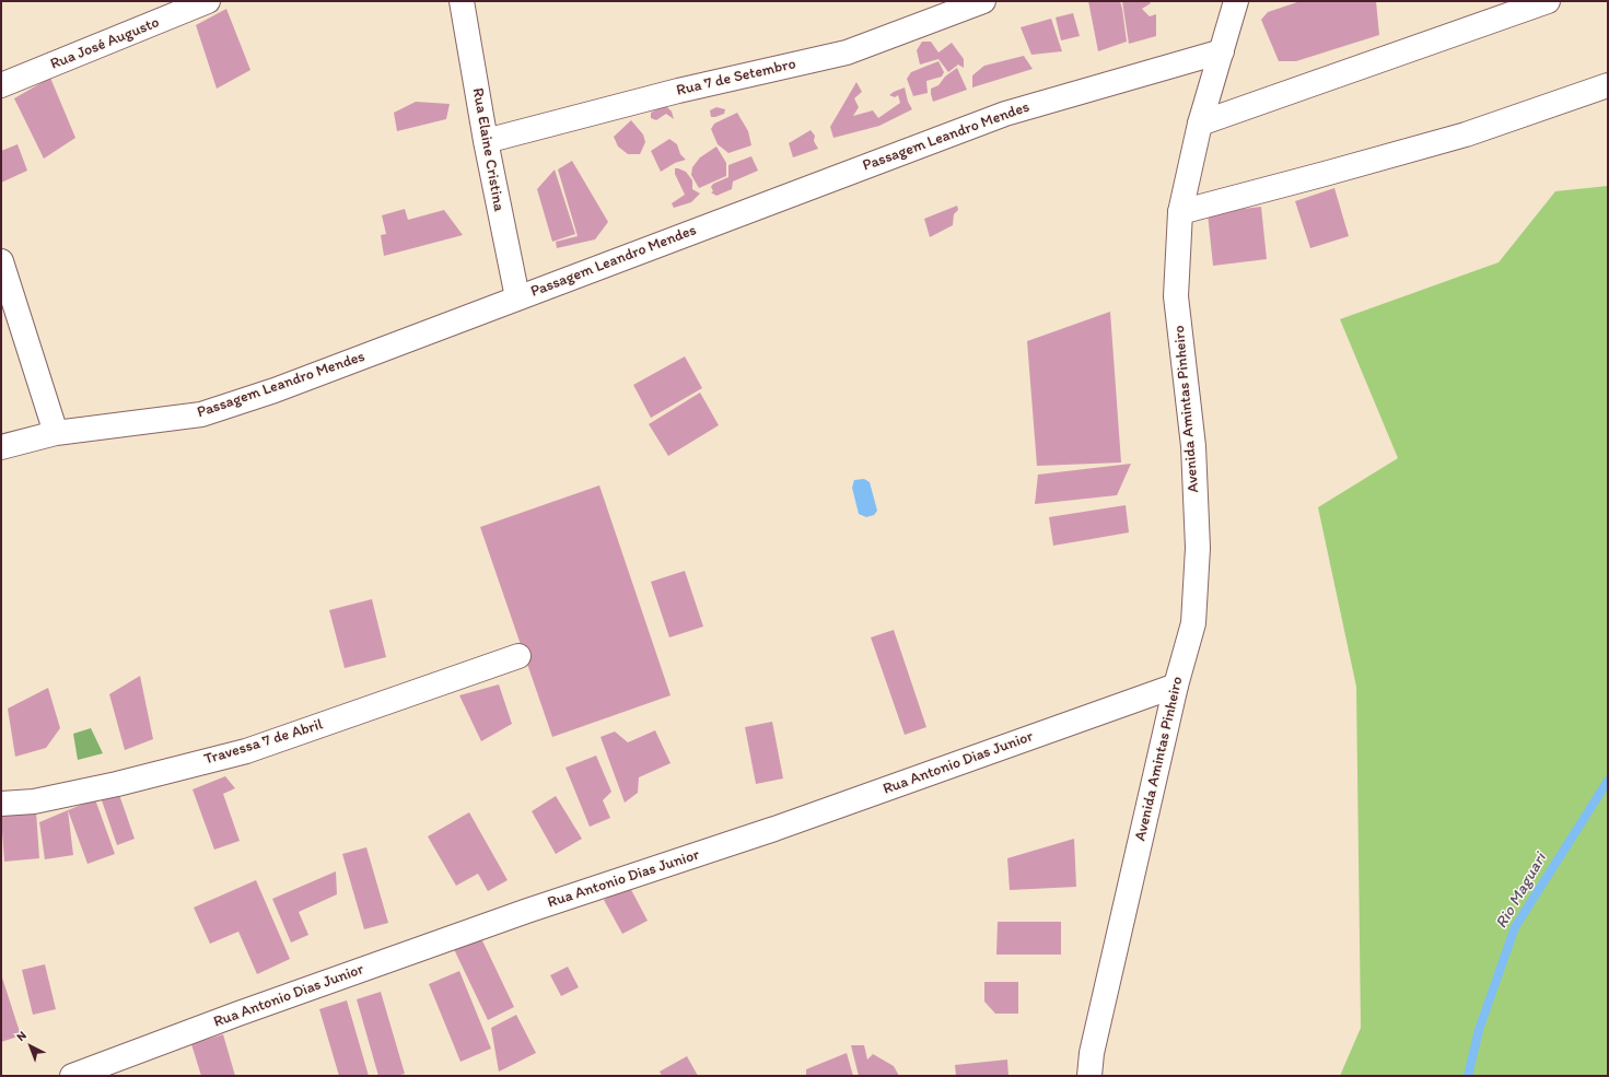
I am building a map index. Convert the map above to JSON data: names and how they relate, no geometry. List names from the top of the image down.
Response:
{
  "streets": {
    "street": [
      "Rua José Augusto",
      "Rua 7 de Setembro",
      "Passagem Leandro Mendes",
      "Rua Elaine Cristina",
      "Avenida Amintas Pinheiro",
      "Travessa 7 de Abril",
      "Rua Antonio Dias Junior"
    ]
  },
  "crossings": [
    ["Rua 7 de Setembro", "Rua Elaine Cristina"],
    ["Passagem Leandro Mendes", "Rua Elaine Cristina"],
    ["Passagem Leandro Mendes", "Avenida Amintas Pinheiro"],
    ["Avenida Amintas Pinheiro", "Rua Antonio Dias Junior"]
  ],
  "water": ["Rio Maguari"],
  "north": "top left"
}
